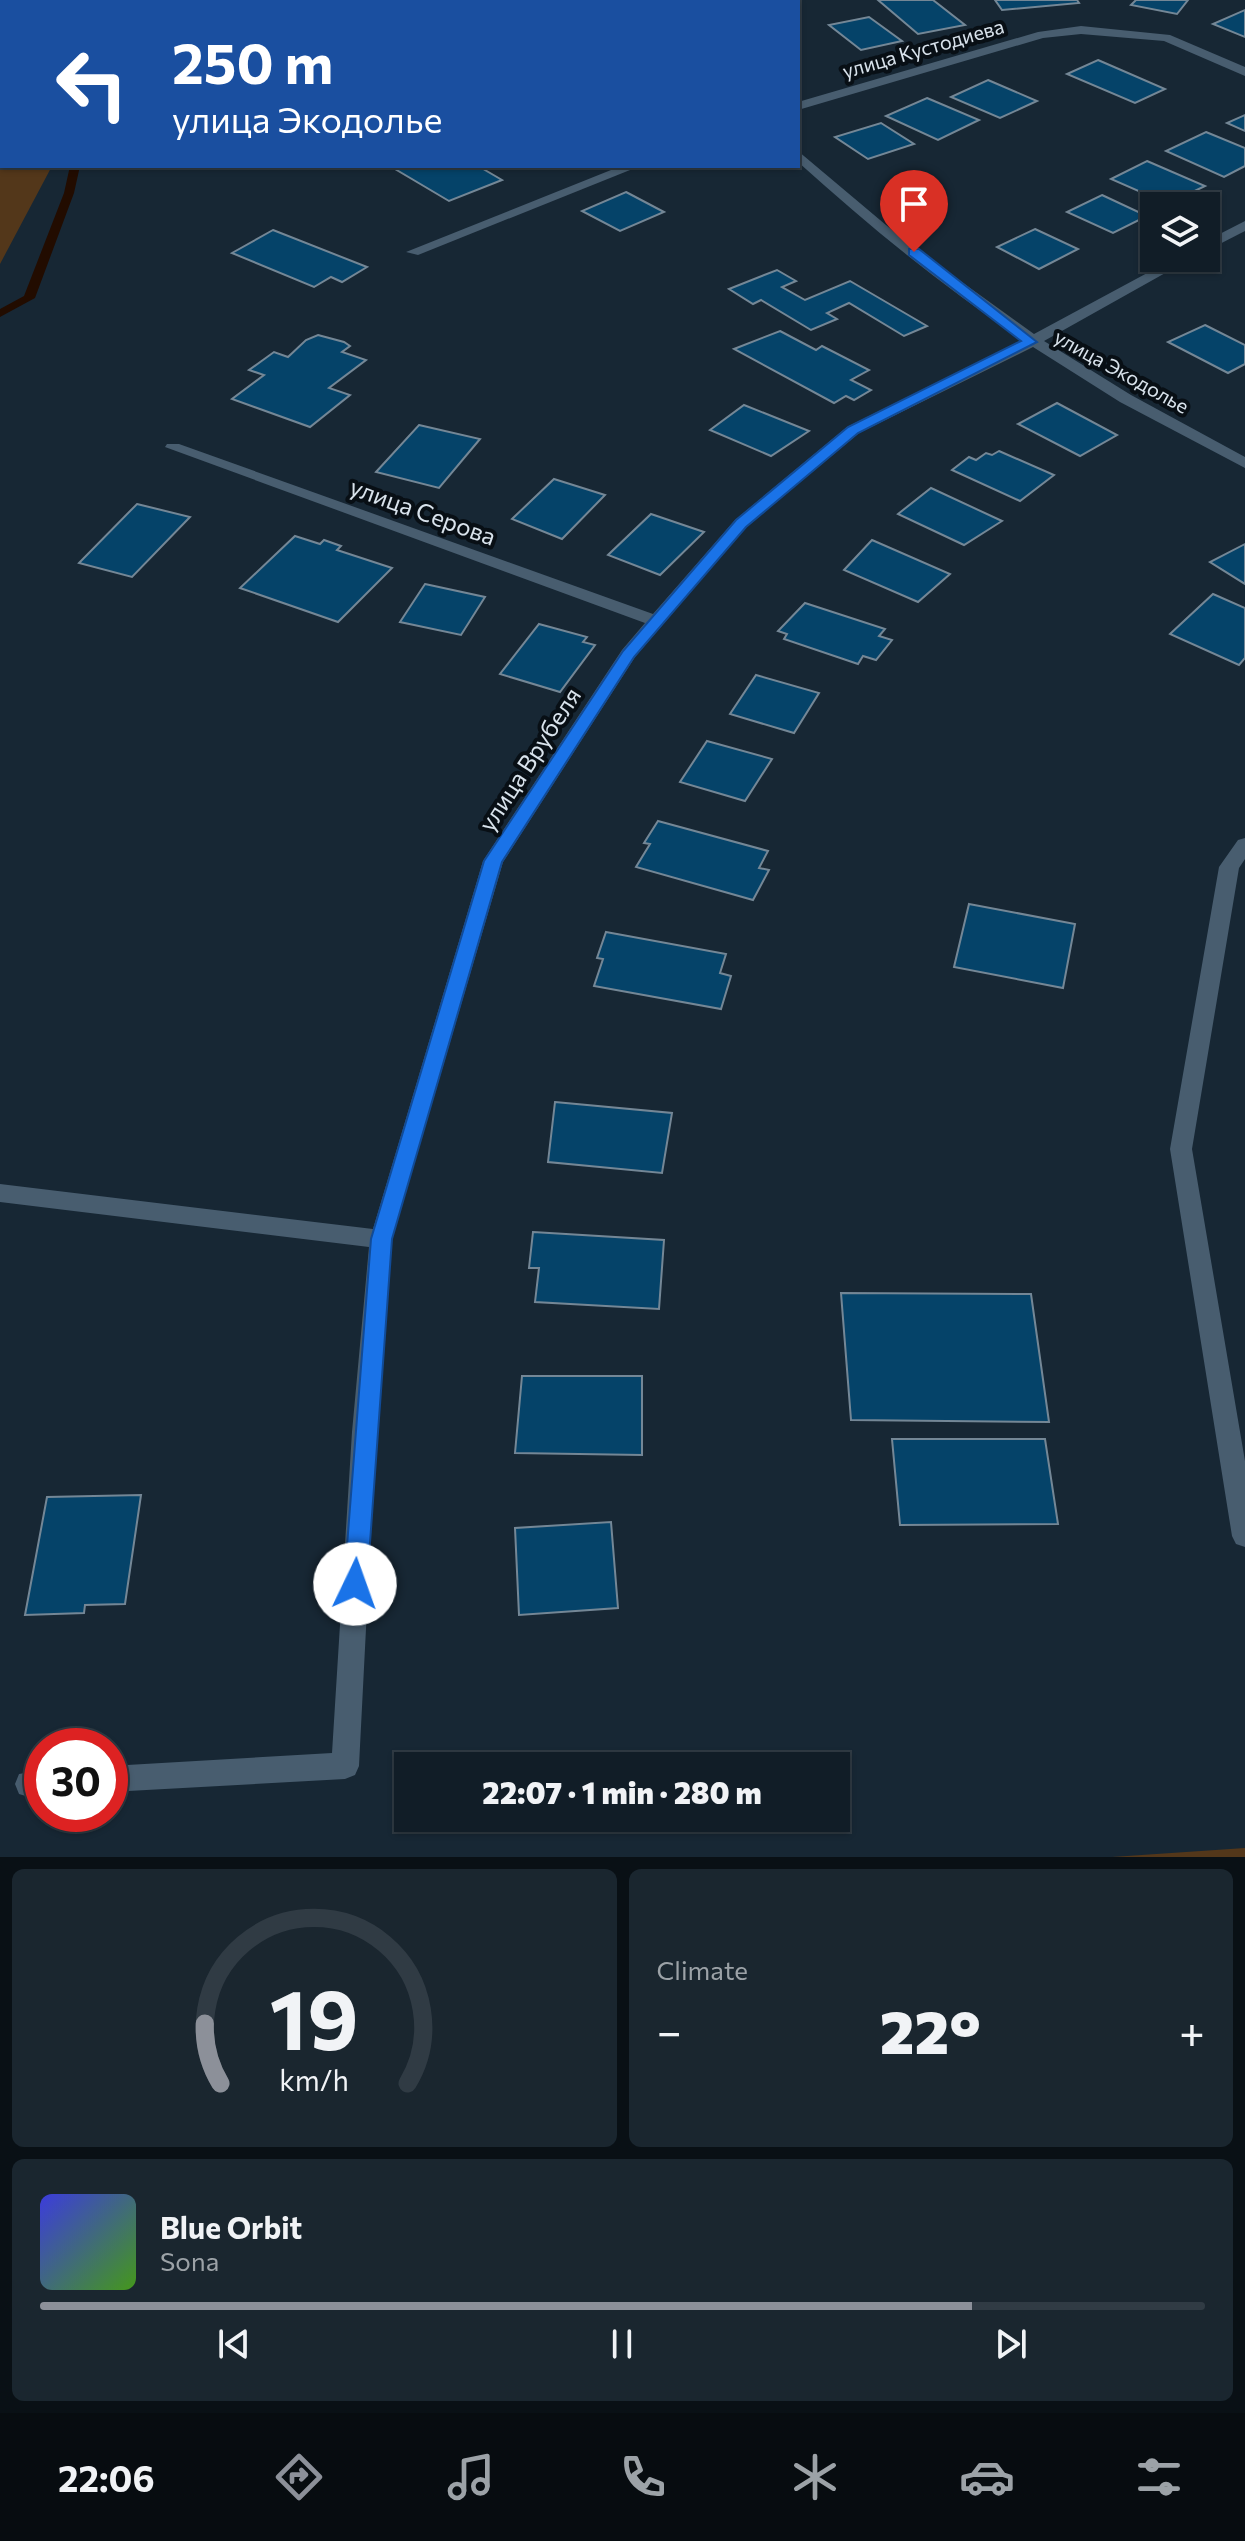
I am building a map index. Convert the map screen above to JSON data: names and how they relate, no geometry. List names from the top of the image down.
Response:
{
  "streets": {
    "street": [
      "улица Кустодиева",
      "улица Экодолье",
      "улица Серова",
      "улица Врубеля"
    ]
  },
  "crossings": [
    ["улица Экодолье", "улица Врубеля"],
    ["улица Серова", "улица Врубеля"]
  ],
  "page": {
    "turn": ["250 m", "улица Экодолье"],
    "limit": "30",
    "trip": "22:07 · 1 min · 280 m",
    "tile": "Climate",
    "heat": ["−", "22°", "+"],
    "song": ["Blue Orbit", "Sona"],
    "tabs": "22:06",
    "gauge": ["19", "km/h"]
  }
}
